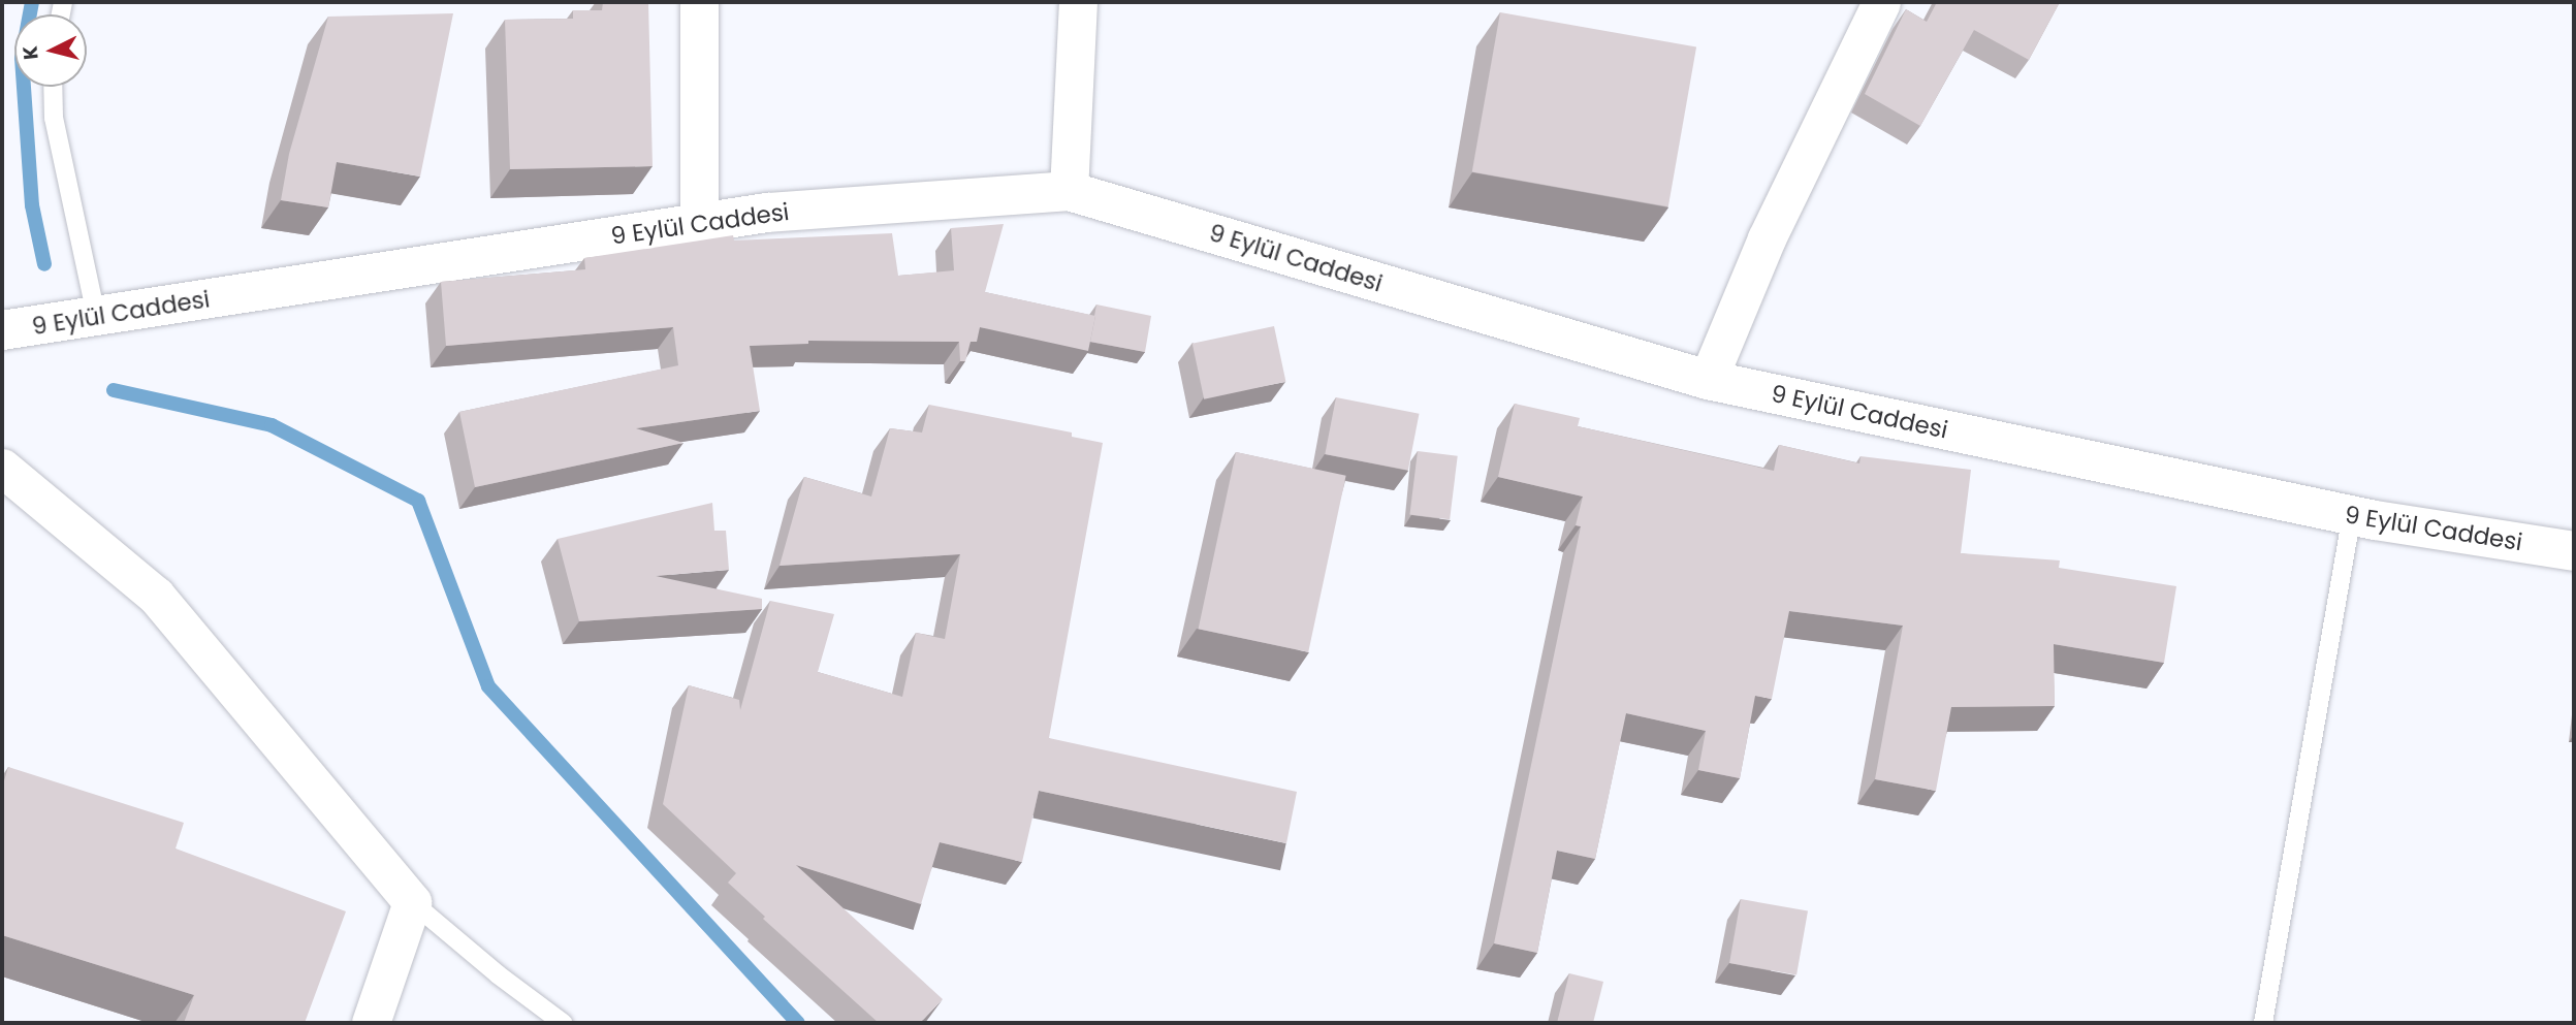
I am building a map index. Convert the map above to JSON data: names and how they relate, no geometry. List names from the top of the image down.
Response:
{
  "streets": {
    "main road": ["9 Eylül Caddesi"]
  },
  "north": "left"
}
